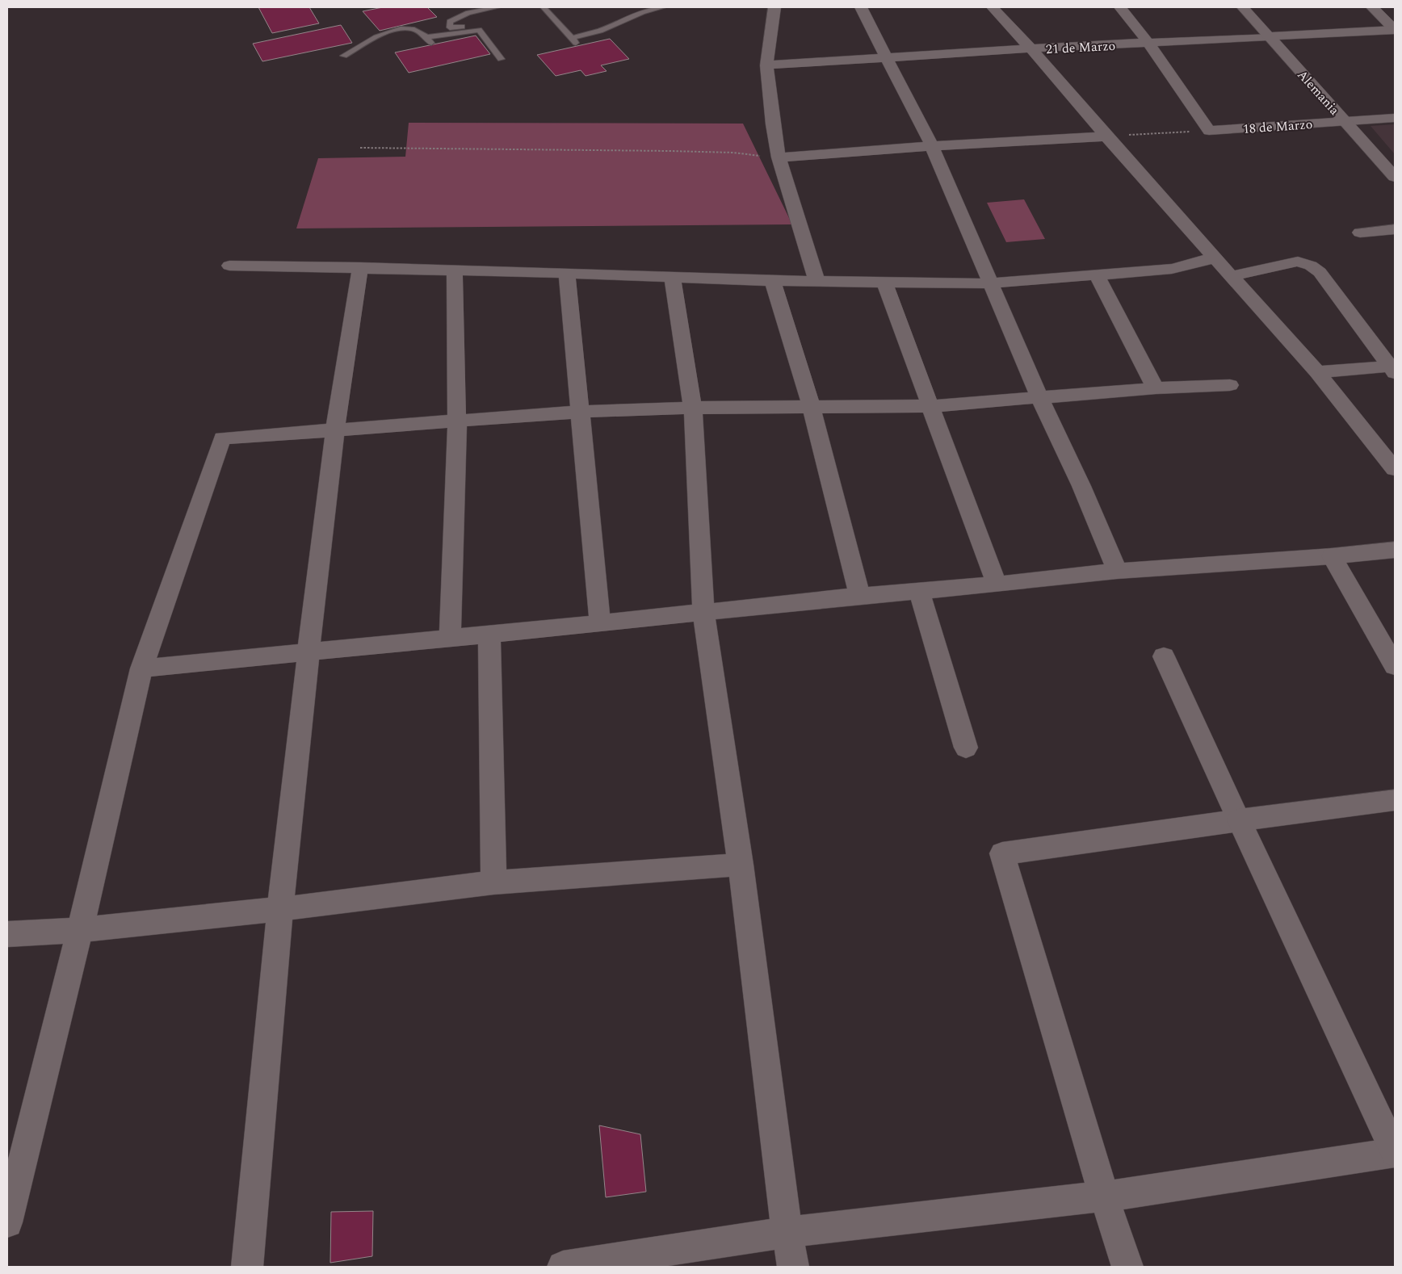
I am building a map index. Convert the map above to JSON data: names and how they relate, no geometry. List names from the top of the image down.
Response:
{
  "streets": {
    "street": ["21 de Marzo", "Alemania", "18 de Marzo"]
  },
  "crossings": [
    ["21 de Marzo", "Alemania"],
    ["Alemania", "18 de Marzo"]
  ]
}
